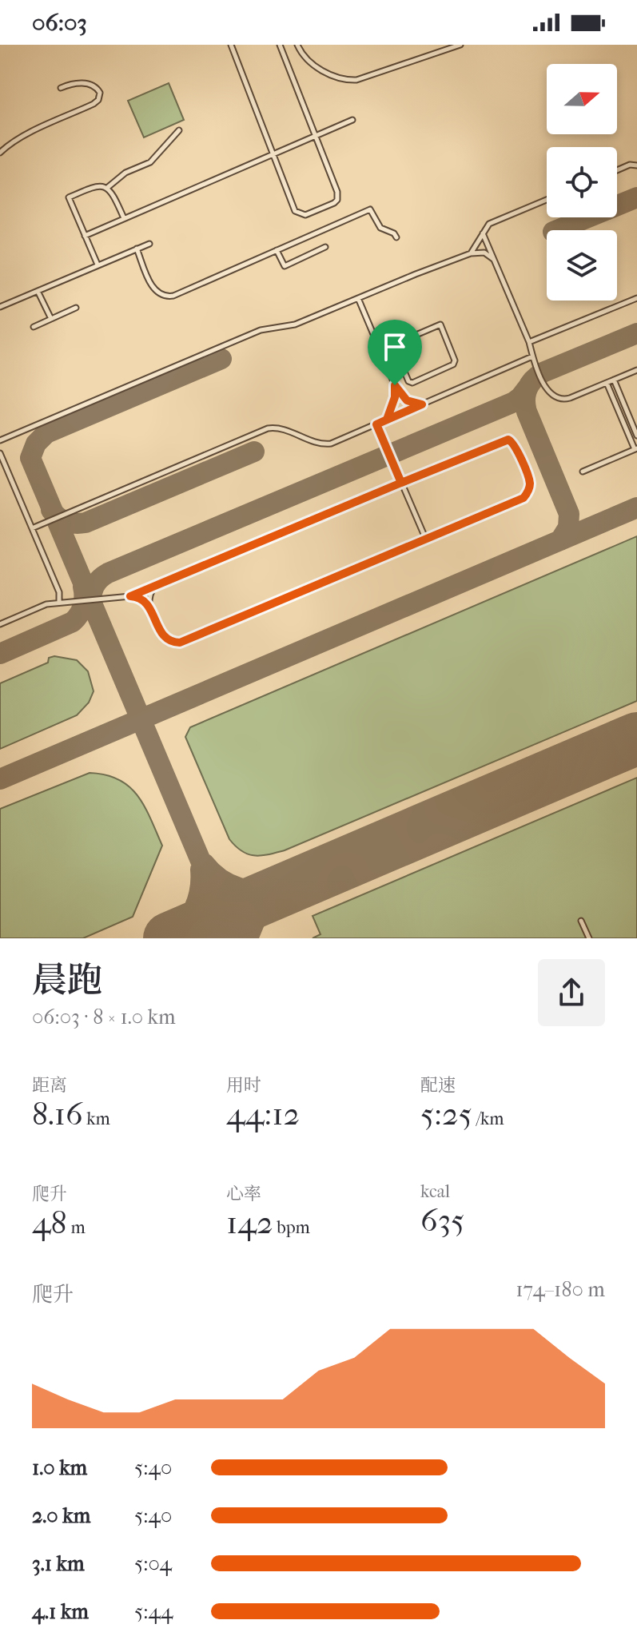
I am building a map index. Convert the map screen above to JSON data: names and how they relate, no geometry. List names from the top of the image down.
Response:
{
  "north": "right",
  "page": {
    "status": "06:03",
    "heading": ["晨跑", "06:03 · 8 × 1.0 km"],
    "stats": [
      ["距离", "8.16 km"],
      ["用时", "44:12"],
      ["配速", "5:25 /km"],
      ["爬升", "48 m"],
      ["心率", "142 bpm"],
      ["kcal", "635"]
    ],
    "chart": ["爬升", "174–180 m"],
    "list": [
      {
        "name": "1.0 km",
        "note": "5:40"
      },
      {
        "name": "2.0 km",
        "note": "5:40"
      },
      {
        "name": "3.1 km",
        "note": "5:04"
      },
      {
        "name": "4.1 km",
        "note": "5:44"
      }
    ]
  }
}
